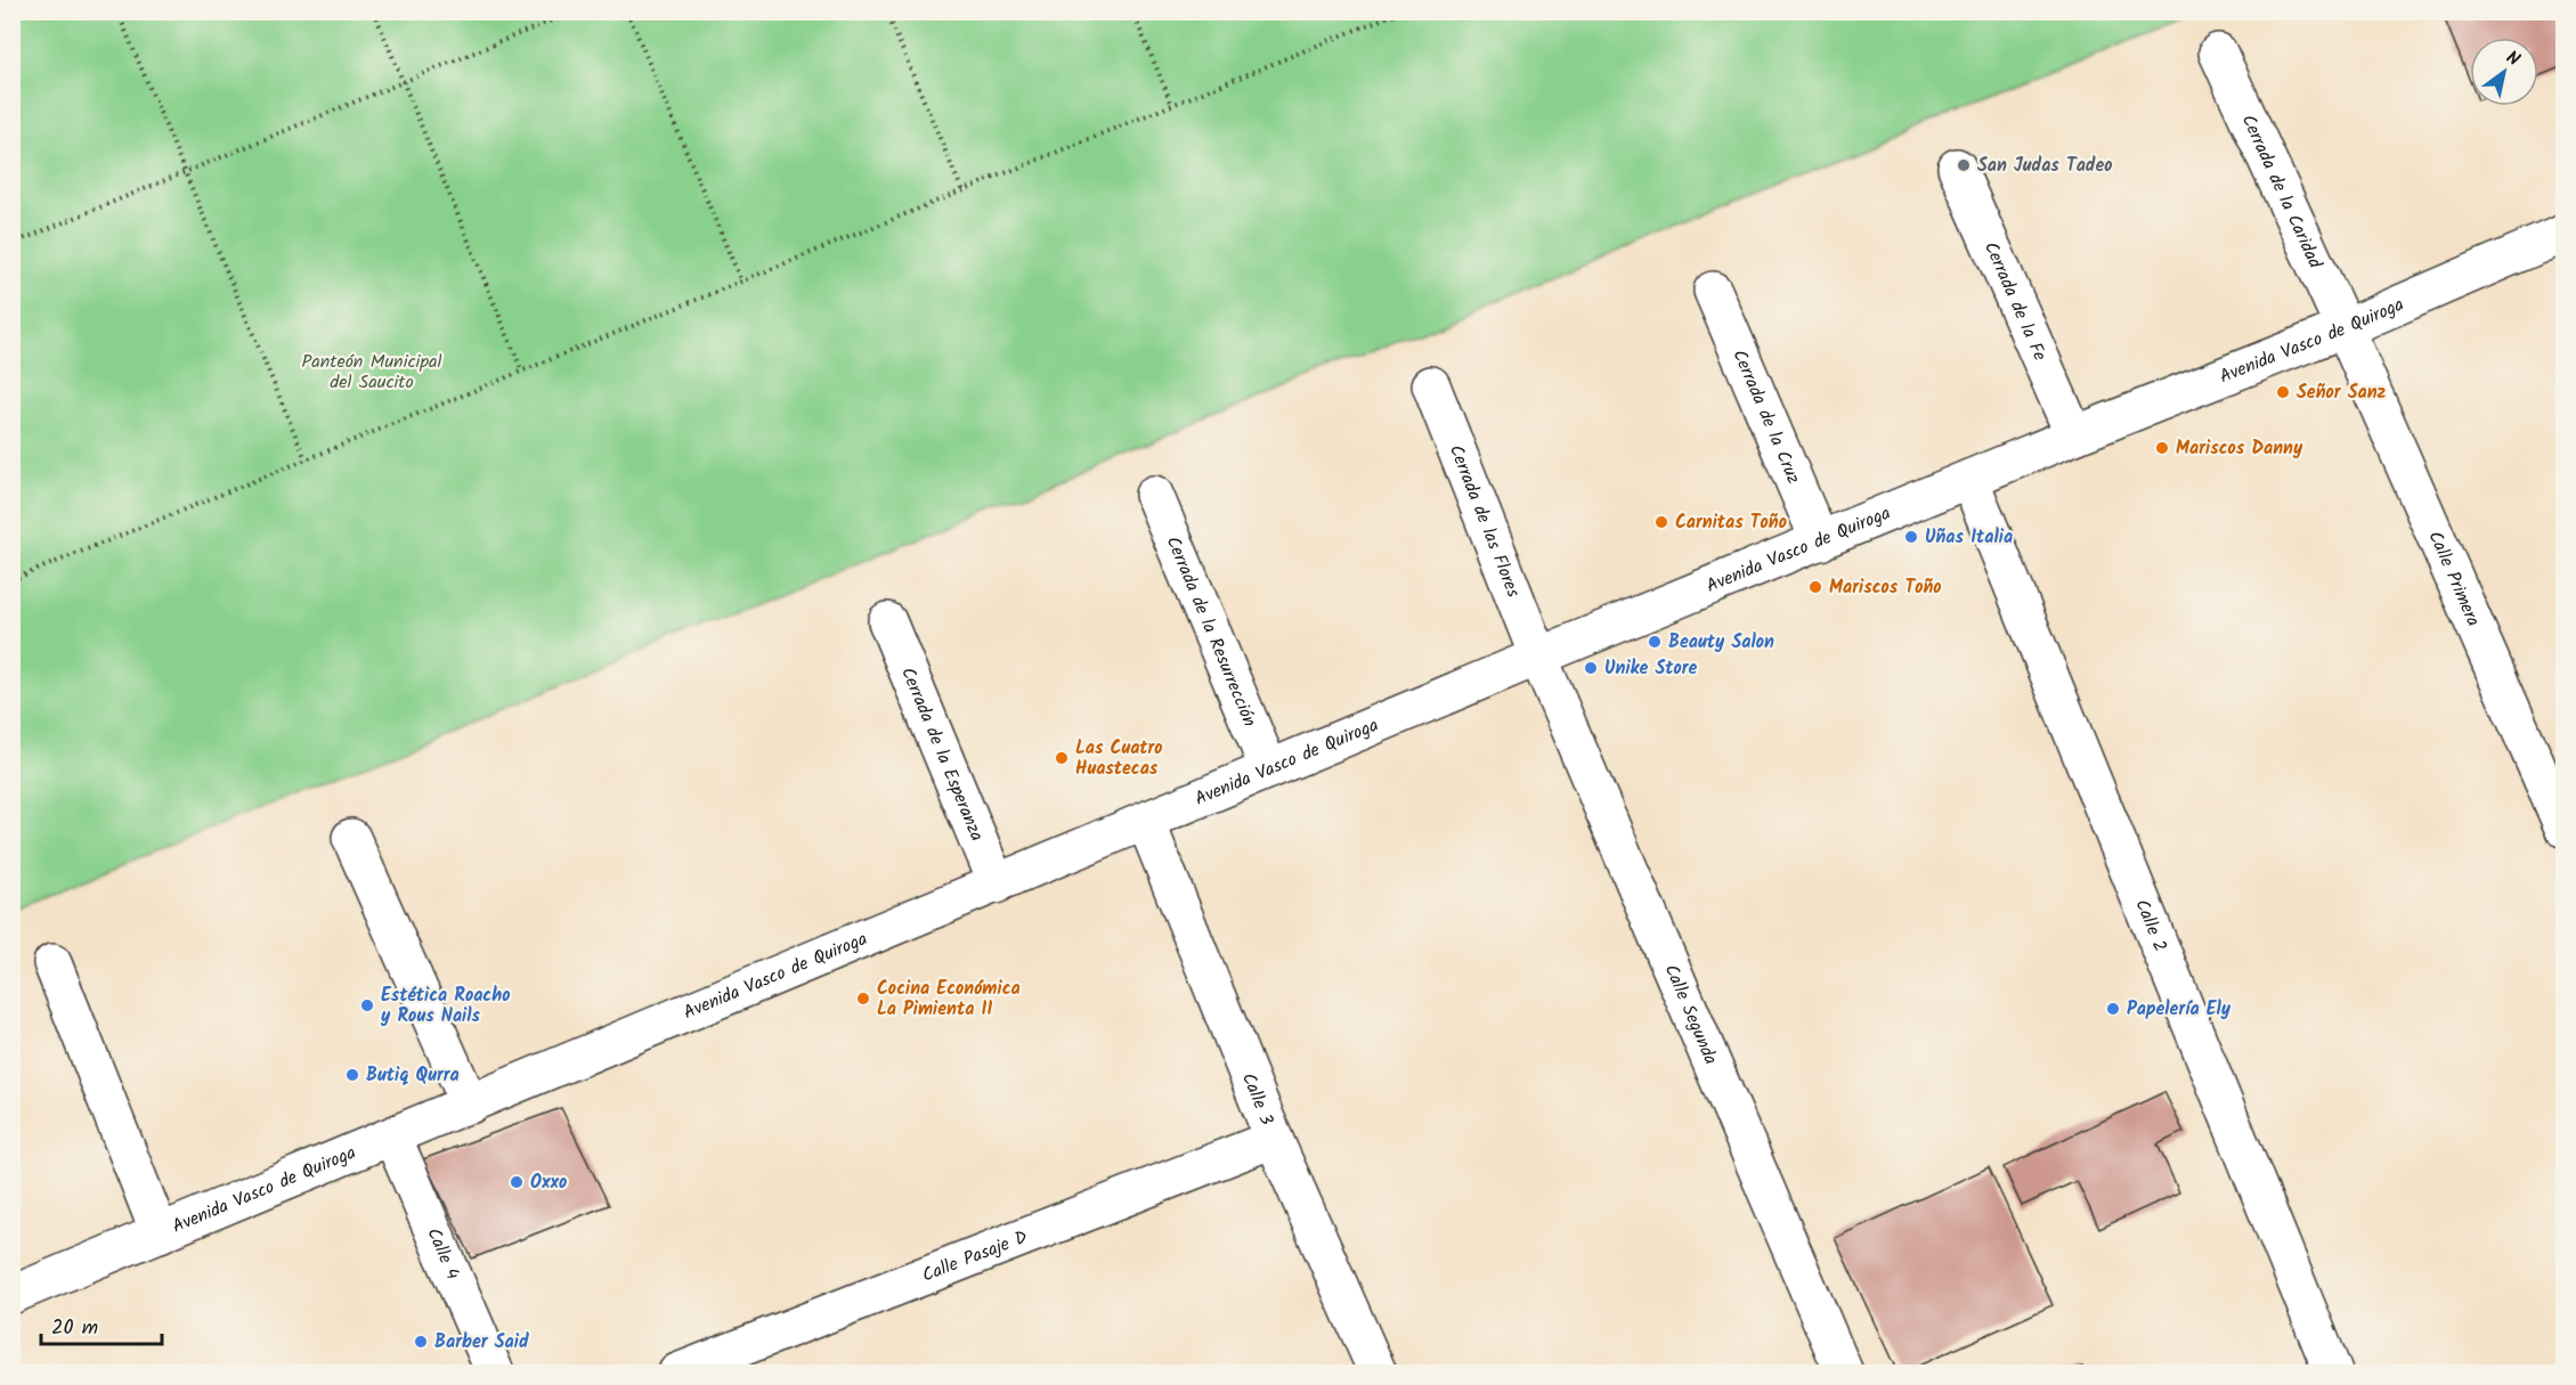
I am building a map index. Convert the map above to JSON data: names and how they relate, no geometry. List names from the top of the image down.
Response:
{
  "streets": {
    "street": [
      "Cerrada de la Caridad",
      "Cerrada de la Fe",
      "Avenida Vasco de Quiroga",
      "Cerrada de la Cruz",
      "Cerrada de las Flores",
      "Calle Primera",
      "Cerrada de la Resurrección",
      "Cerrada de la Esperanza",
      "Calle 2",
      "Calle Segunda",
      "Calle 3",
      "Calle 4",
      "Calle Pasaje D"
    ]
  },
  "crossings": [
    ["Cerrada de la Caridad", "Avenida Vasco de Quiroga"],
    ["Cerrada de la Caridad", "Calle Primera"],
    ["Cerrada de la Fe", "Avenida Vasco de Quiroga"],
    ["Avenida Vasco de Quiroga", "Cerrada de la Cruz"],
    ["Avenida Vasco de Quiroga", "Cerrada de las Flores"],
    ["Avenida Vasco de Quiroga", "Calle Primera"],
    ["Avenida Vasco de Quiroga", "Cerrada de la Resurrección"],
    ["Avenida Vasco de Quiroga", "Cerrada de la Esperanza"],
    ["Avenida Vasco de Quiroga", "Calle 2"],
    ["Avenida Vasco de Quiroga", "Calle Segunda"],
    ["Avenida Vasco de Quiroga", "Calle 3"],
    ["Avenida Vasco de Quiroga", "Calle 4"],
    ["Cerrada de las Flores", "Calle Segunda"],
    ["Calle 3", "Calle Pasaje D"]
  ],
  "parks": ["Panteón Municipal del Saucito"],
  "places": [
    "San Judas Tadeo",
    "Señor Sanz",
    "Mariscos Danny",
    "Carnitas Toño",
    "Uñas Italia",
    "Mariscos Toño",
    "Beauty Salon",
    "Unike Store",
    "Las Cuatro Huastecas",
    "Cocina Económica La Pimienta II",
    "Estética Roacho y Rous Nails",
    "Papelería Ely",
    "Butiq Qurra",
    "Oxxo",
    "Barber Said"
  ],
  "scale_bar": "20 m",
  "north": "top right"
}
